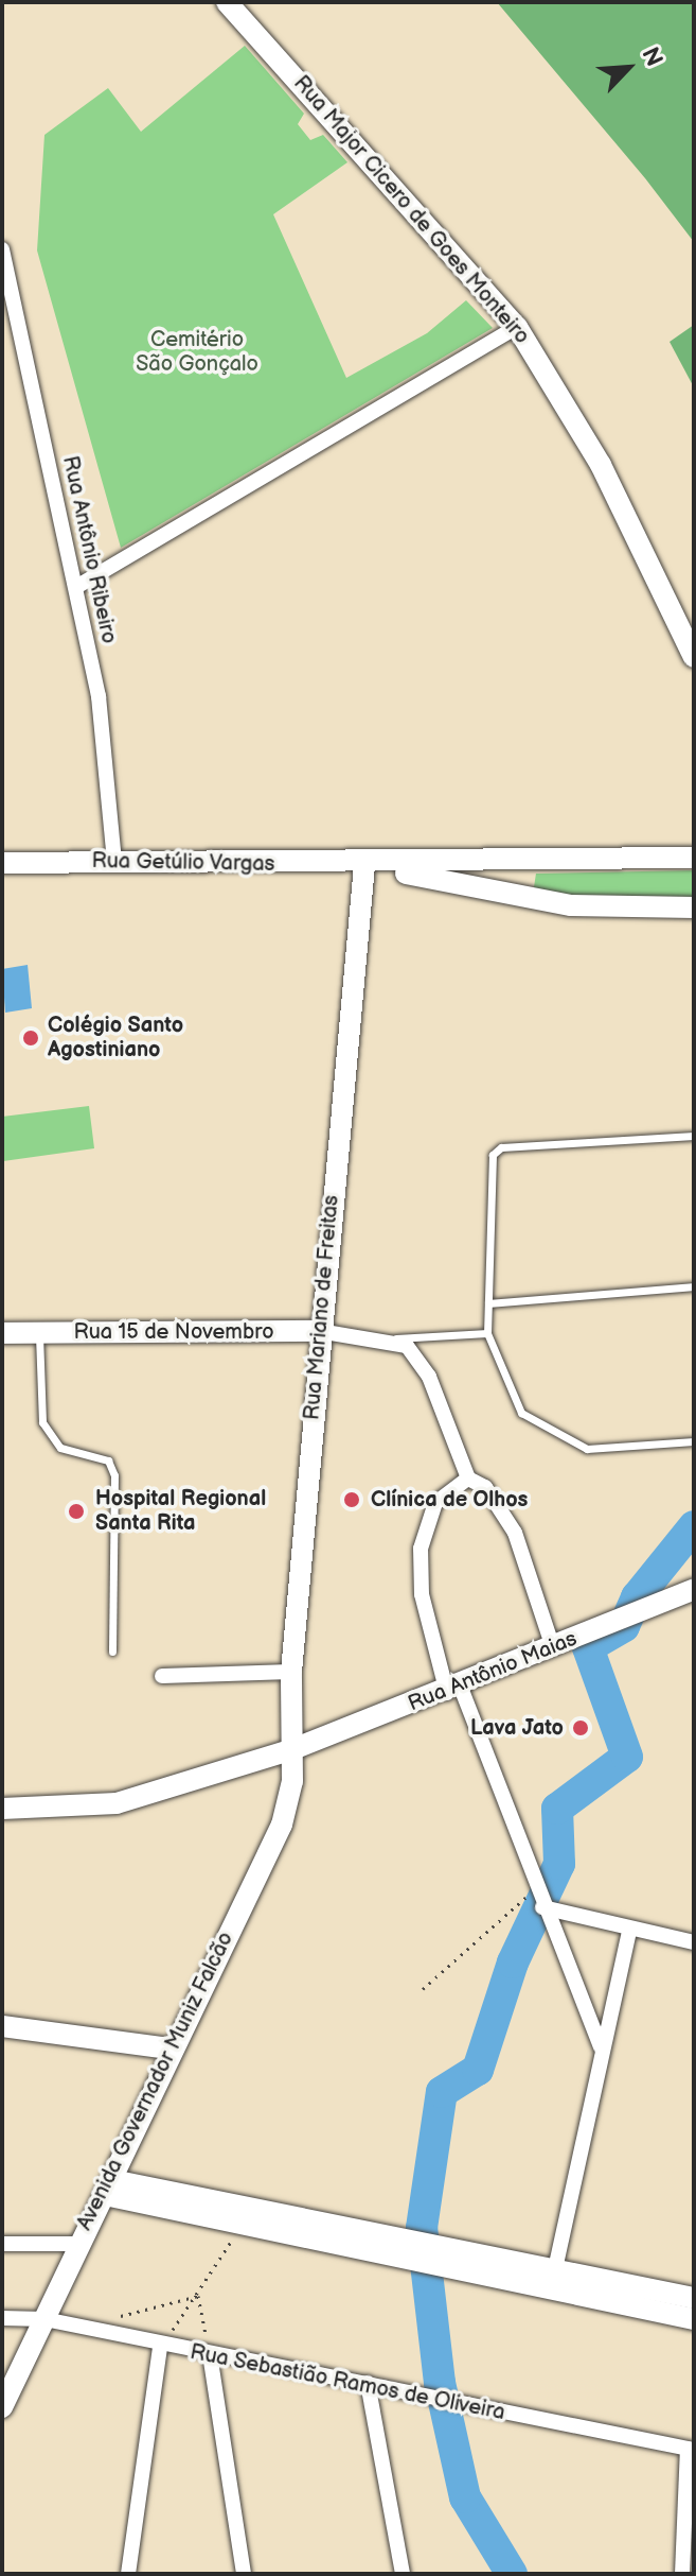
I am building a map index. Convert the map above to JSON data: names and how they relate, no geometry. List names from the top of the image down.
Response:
{
  "streets": {
    "street": [
      "Rua Major Cicero de Goes Monteiro",
      "Rua Antônio Ribeiro",
      "Rua Getúlio Vargas",
      "Rua Mariano de Freitas",
      "Rua 15 de Novembro",
      "Rua Antônio Maias",
      "Avenida Governador Muniz Falcão",
      "Rua Sebastião Ramos de Oliveira"
    ]
  },
  "crossings": [
    ["Rua Antônio Ribeiro", "Rua Getúlio Vargas"],
    ["Rua Getúlio Vargas", "Rua Mariano de Freitas"],
    ["Rua Mariano de Freitas", "Rua 15 de Novembro"],
    ["Rua Mariano de Freitas", "Rua Antônio Maias"],
    ["Rua Mariano de Freitas", "Avenida Governador Muniz Falcão"],
    ["Rua Antônio Maias", "Avenida Governador Muniz Falcão"],
    ["Avenida Governador Muniz Falcão", "Rua Sebastião Ramos de Oliveira"]
  ],
  "parks": ["Cemitério São Gonçalo"],
  "places": [
    "Colégio Santo Agostiniano",
    "Clínica de Olhos",
    "Hospital Regional Santa Rita",
    "Lava Jato"
  ],
  "north": "top right"
}
